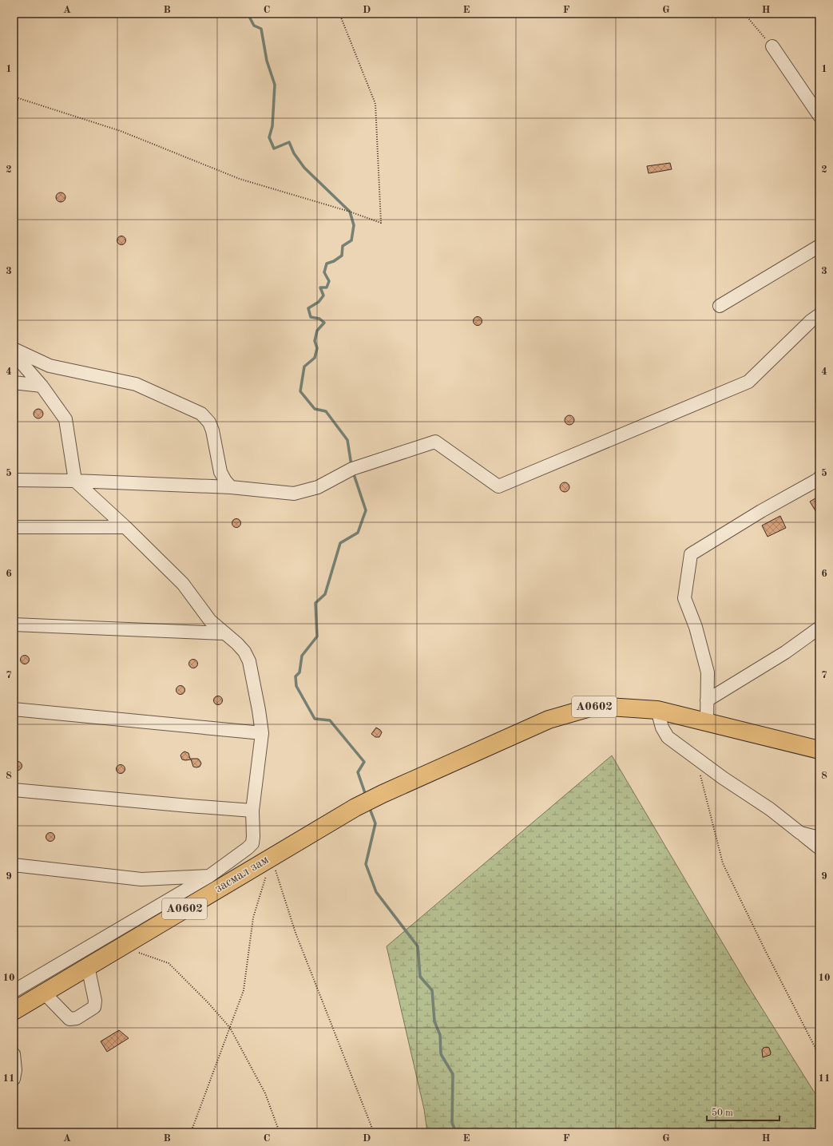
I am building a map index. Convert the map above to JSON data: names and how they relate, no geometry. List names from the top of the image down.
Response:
{
  "streets": {
    "highway": ["A0602", "засмал зам"]
  },
  "crossings": [
    ["A0602", "засмал зам"]
  ],
  "scale_bar": "50 m",
  "grid": {
    "columns": [
      "A",
      "B",
      "C",
      "D",
      "E",
      "F",
      "G",
      "H"
    ],
    "rows": [
      "1",
      "2",
      "3",
      "4",
      "5",
      "6",
      "7",
      "8",
      "9",
      "10",
      "11"
    ]
  }
}
